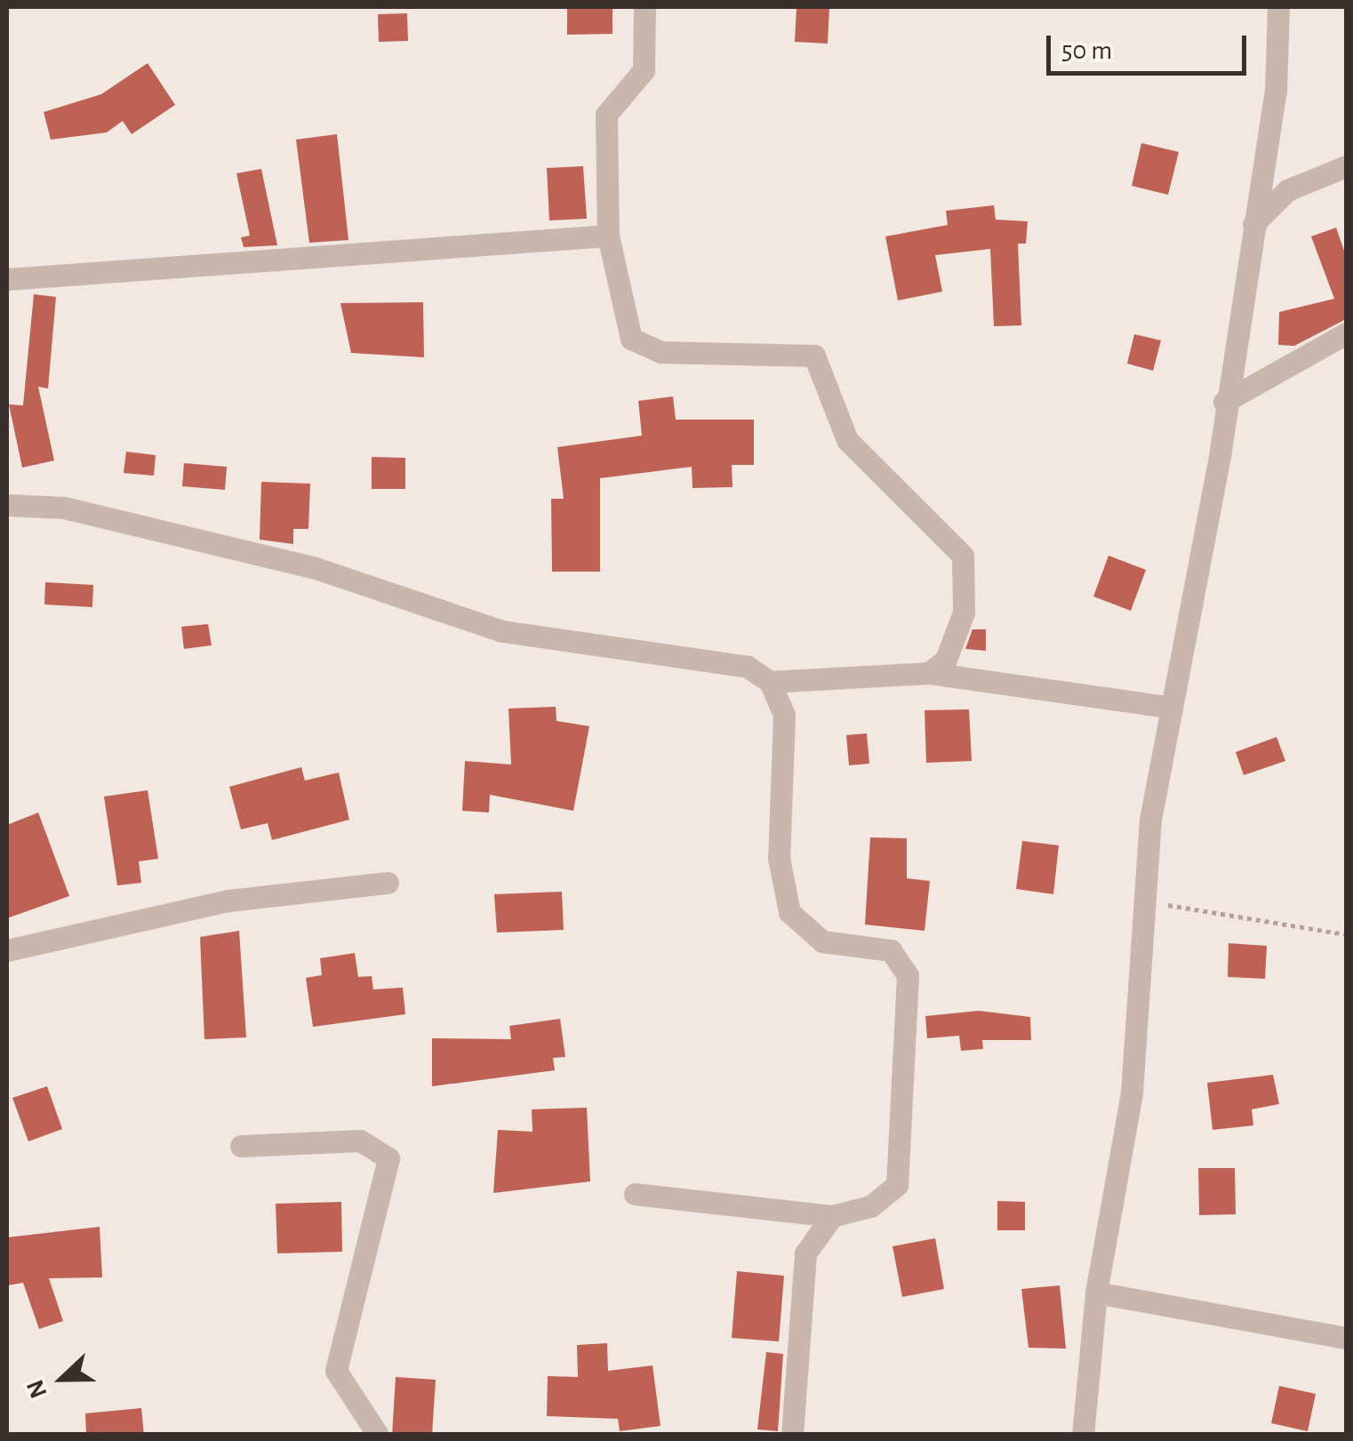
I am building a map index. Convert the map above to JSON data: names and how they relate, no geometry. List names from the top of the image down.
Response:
{
  "scale_bar": "50 m",
  "north": "left"
}
